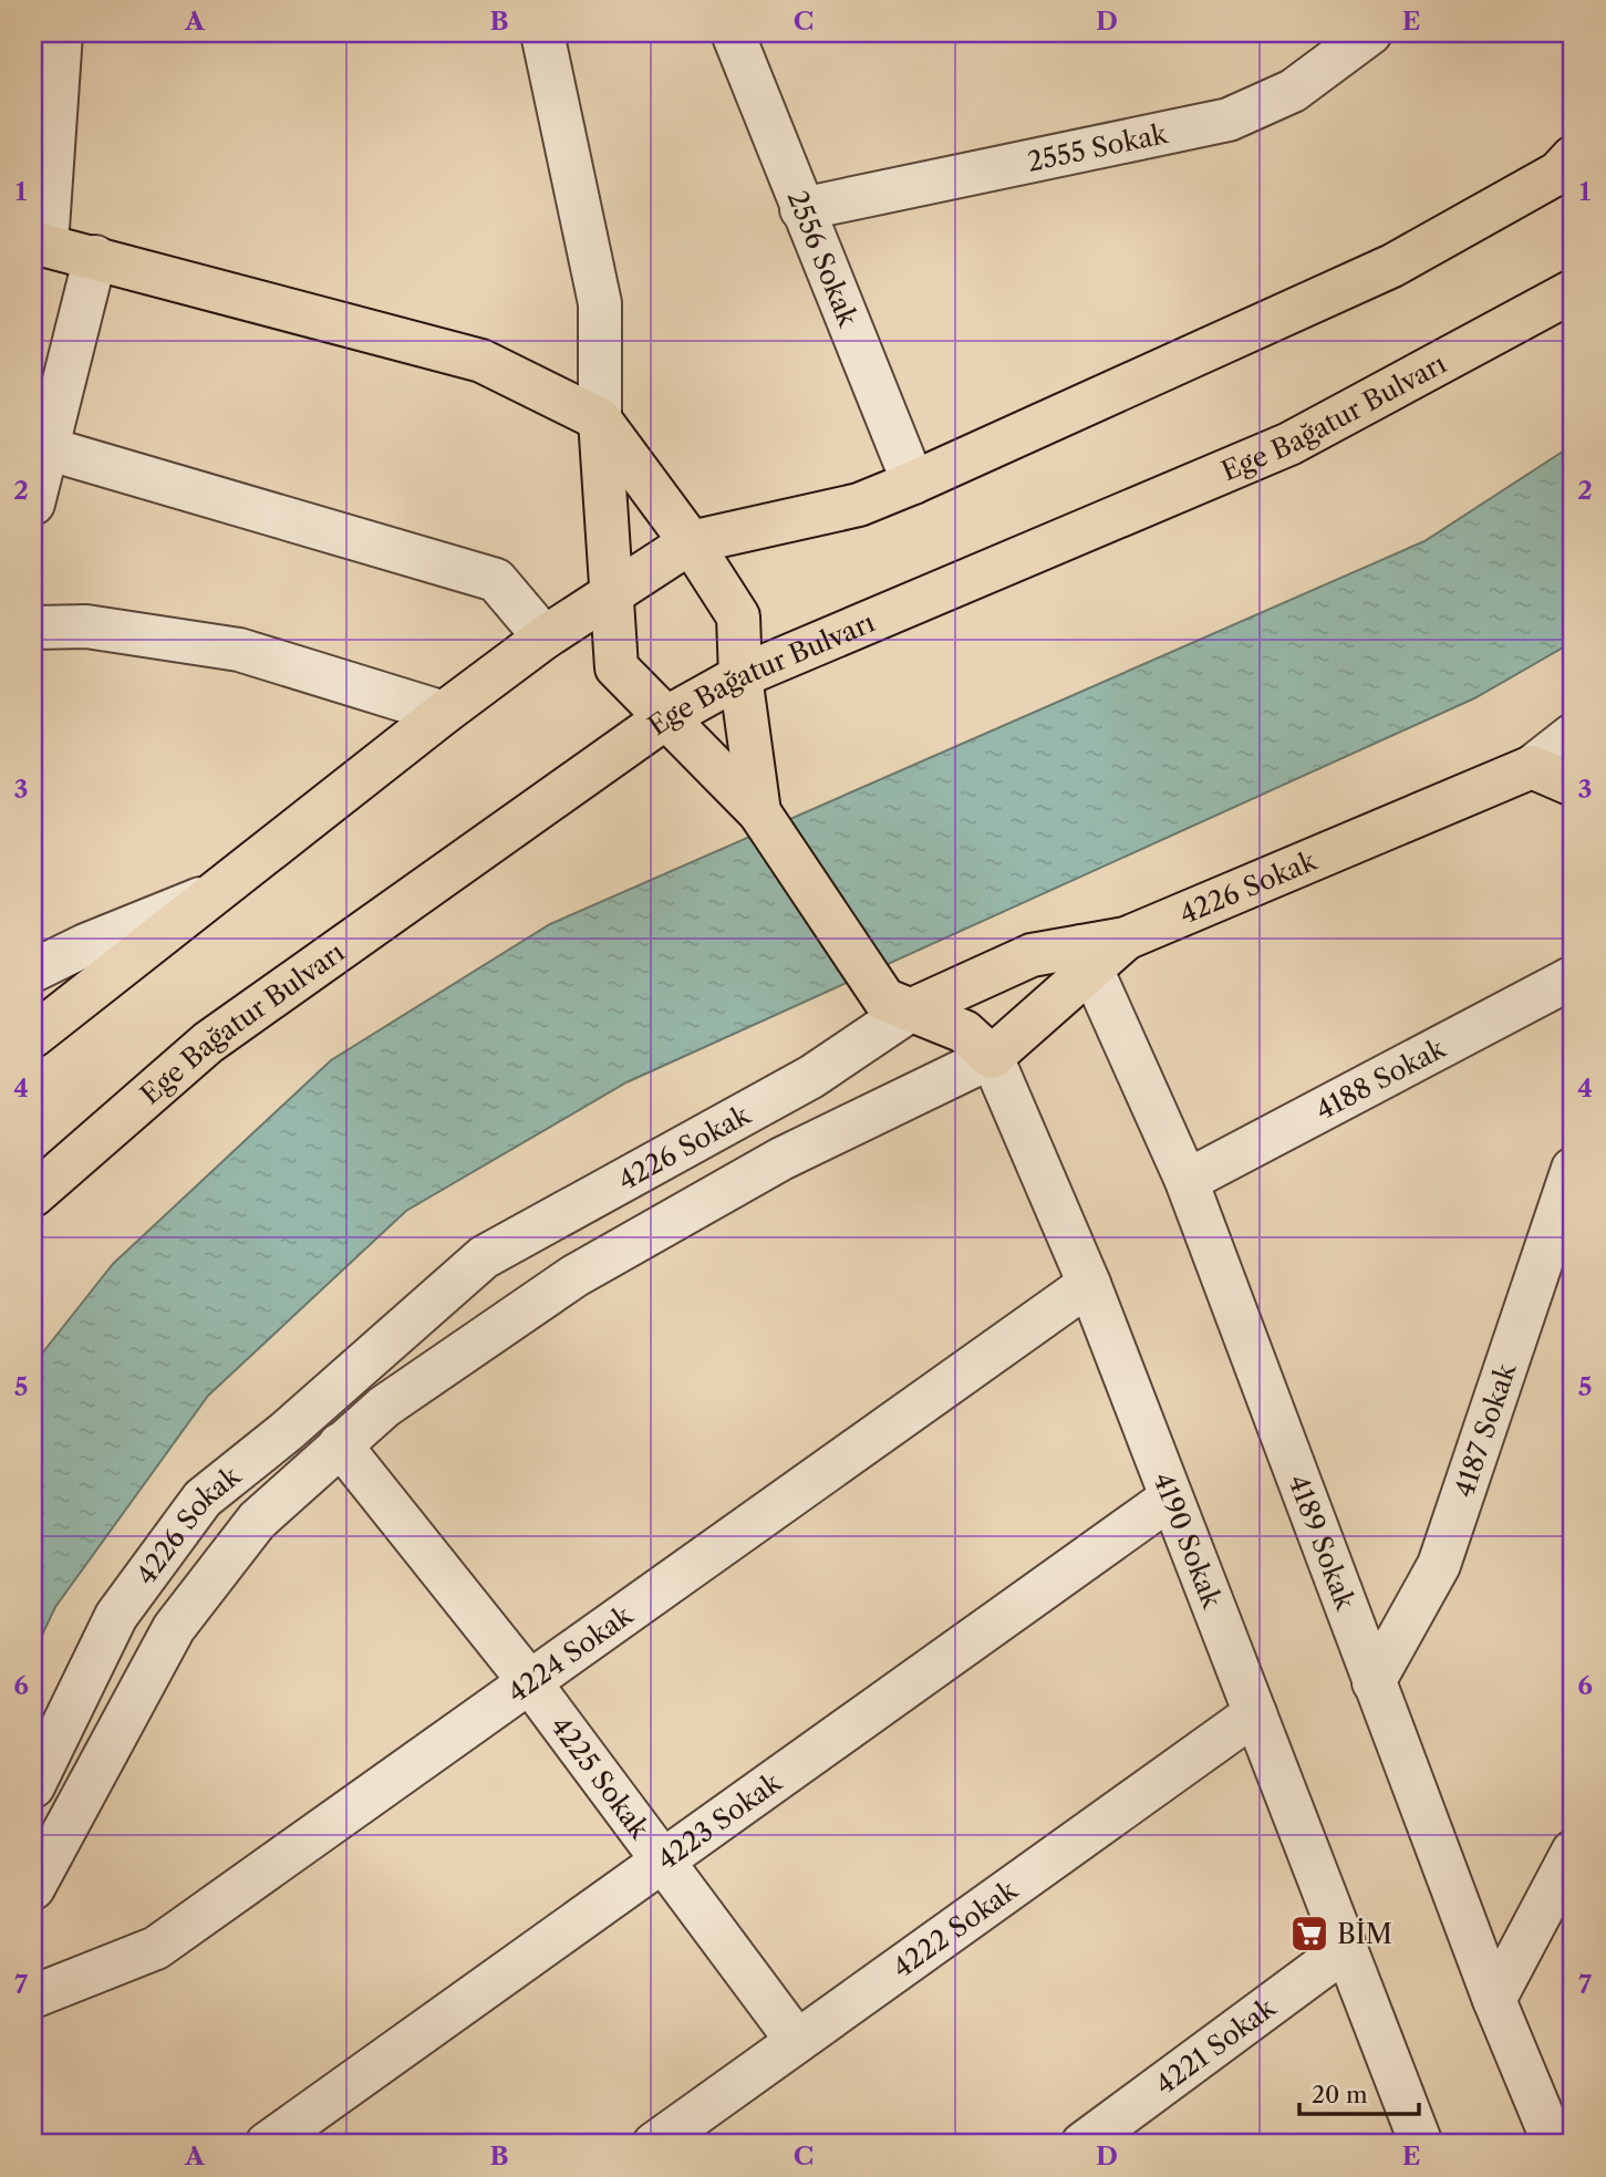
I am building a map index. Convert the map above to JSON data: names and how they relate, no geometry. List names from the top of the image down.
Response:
{
  "streets": {
    "main road": ["Ege Bağatur Bulvarı", "4226 Sokak", "4190 Sokak"],
    "street": [
      "2555 Sokak",
      "2556 Sokak",
      "4188 Sokak",
      "4187 Sokak",
      "4189 Sokak",
      "4224 Sokak",
      "4225 Sokak",
      "4223 Sokak",
      "4222 Sokak",
      "4221 Sokak"
    ]
  },
  "crossings": [
    ["2555 Sokak", "2556 Sokak"],
    ["4226 Sokak", "4190 Sokak"],
    ["4226 Sokak", "4189 Sokak"],
    ["4188 Sokak", "4189 Sokak"],
    ["4187 Sokak", "4189 Sokak"],
    ["4190 Sokak", "4224 Sokak"],
    ["4190 Sokak", "4223 Sokak"],
    ["4190 Sokak", "4222 Sokak"],
    ["4190 Sokak", "4221 Sokak"],
    ["4224 Sokak", "4225 Sokak"],
    ["4225 Sokak", "4223 Sokak"],
    ["4225 Sokak", "4222 Sokak"]
  ],
  "places": {
    "supermarket": ["BİM"]
  },
  "scale_bar": "20 m",
  "grid": {
    "columns": [
      "A",
      "B",
      "C",
      "D",
      "E"
    ],
    "rows": [
      "1",
      "2",
      "3",
      "4",
      "5",
      "6",
      "7"
    ]
  }
}
